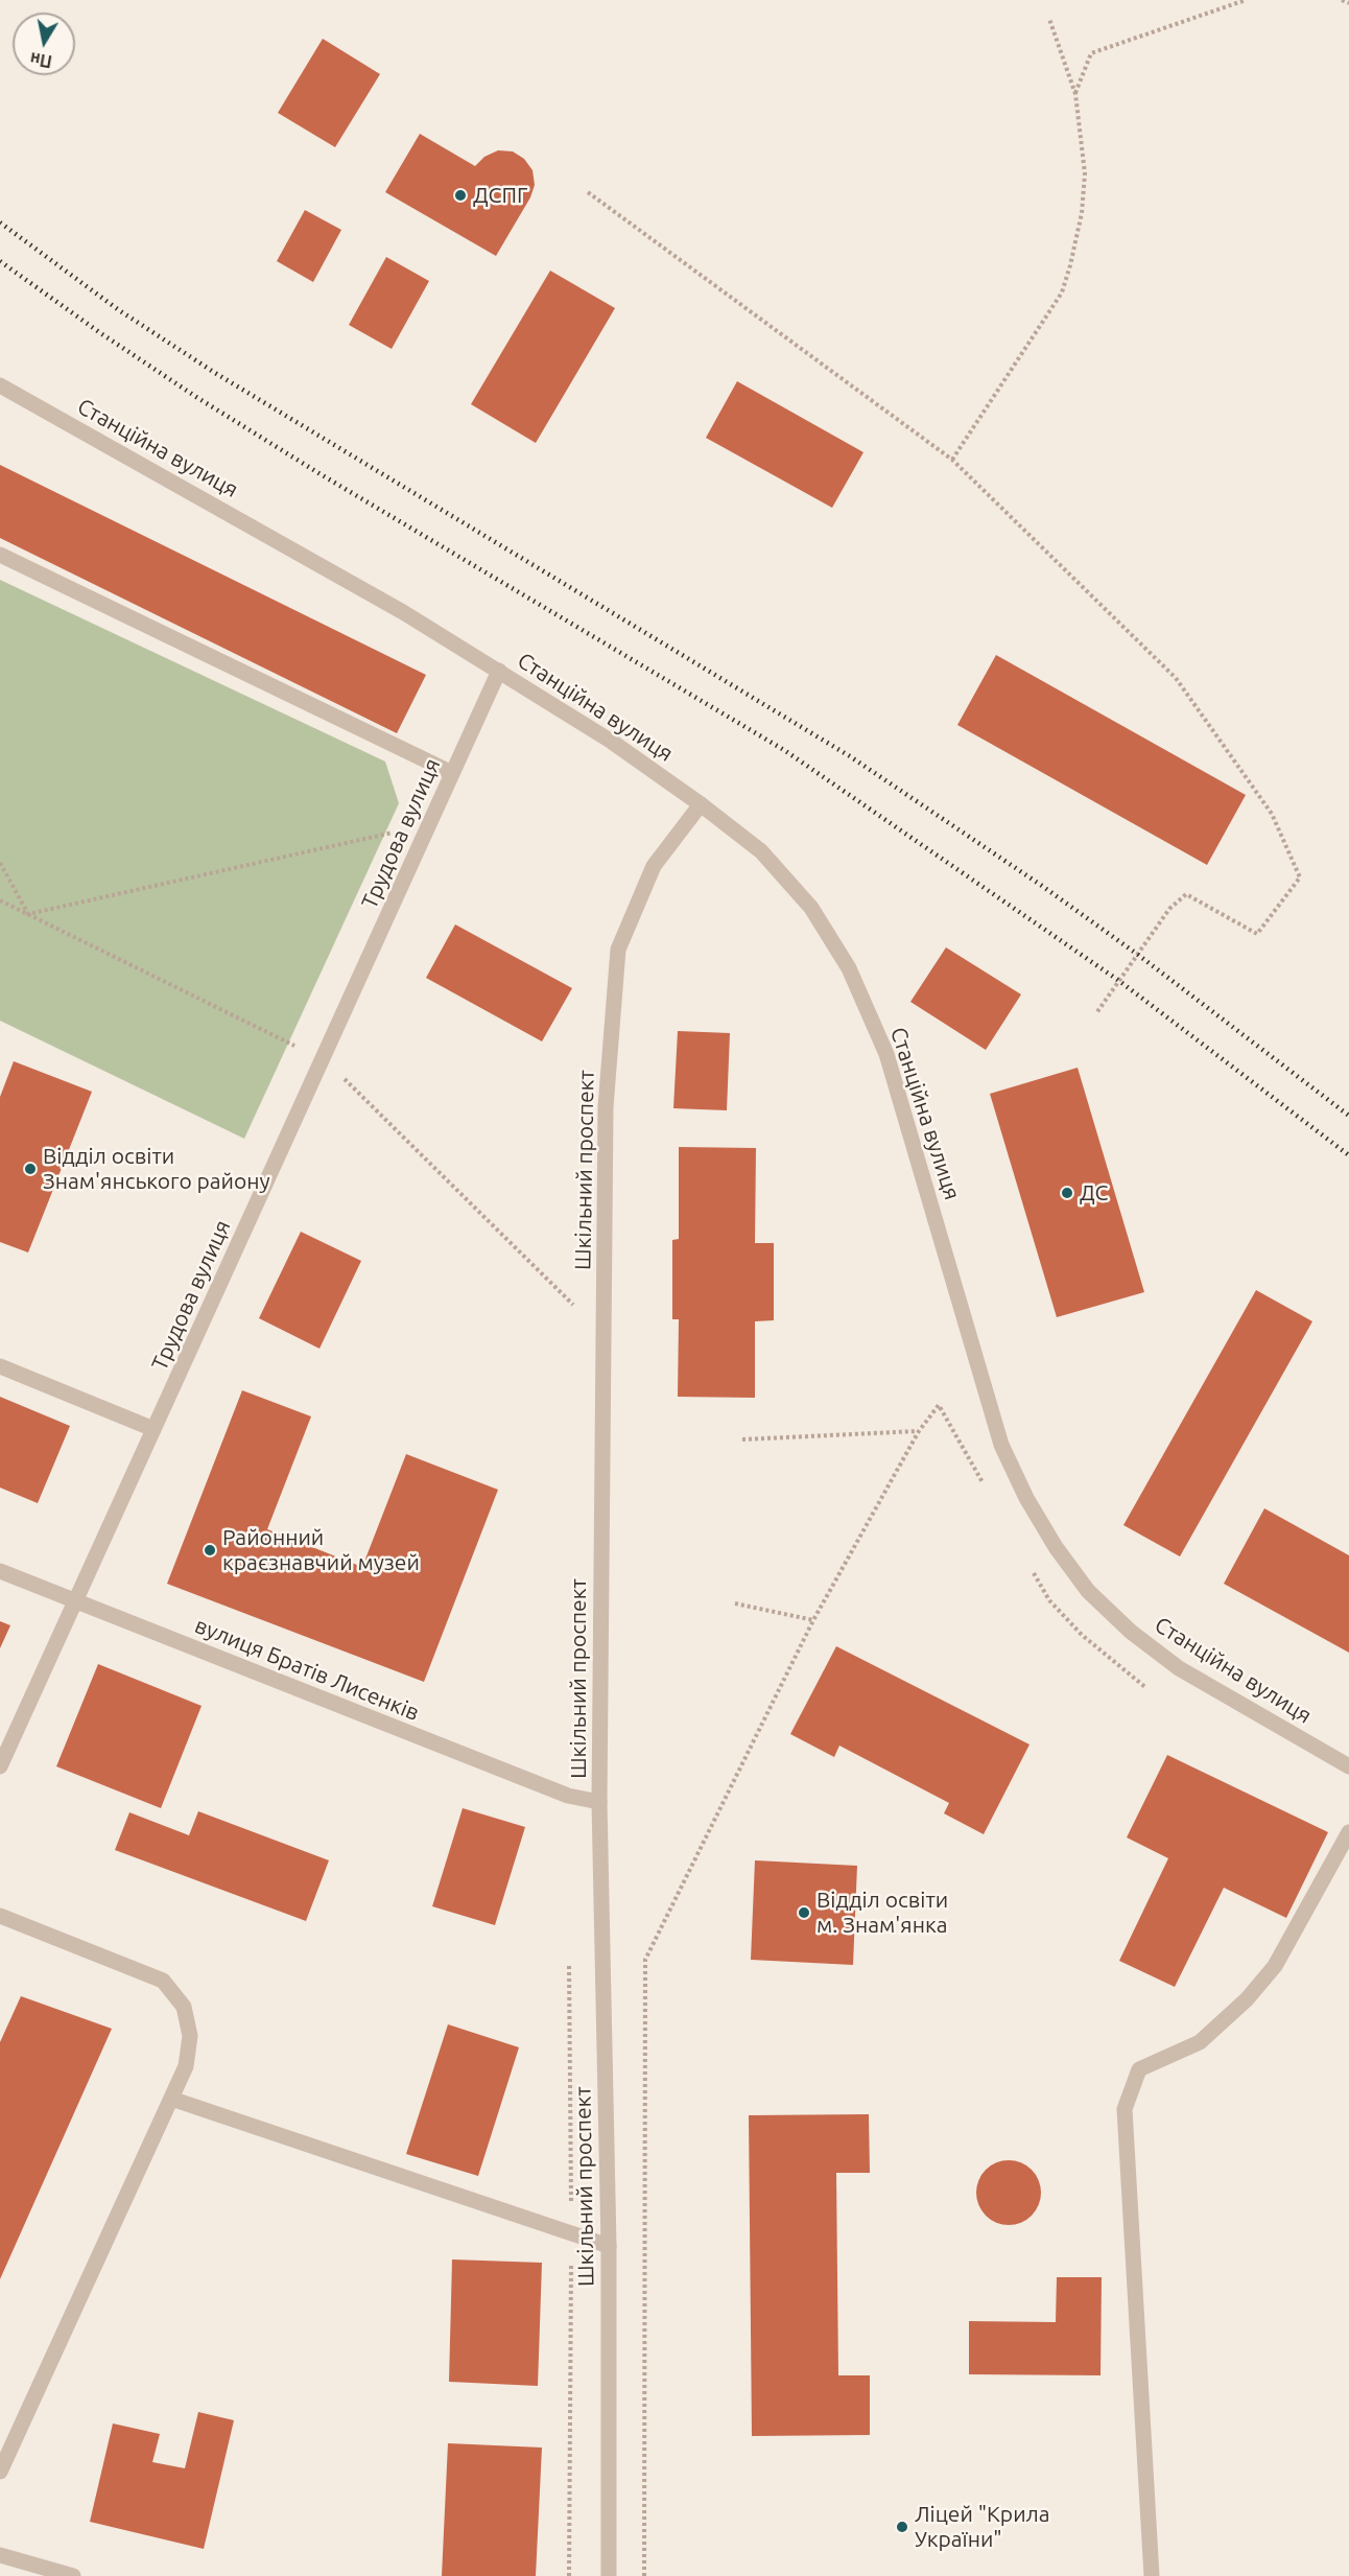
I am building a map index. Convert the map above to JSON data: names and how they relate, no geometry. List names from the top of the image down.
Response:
{
  "streets": {
    "street": [
      "Станційна вулиця",
      "Трудова вулиця",
      "Шкільний проспект",
      "вулиця Братів Лисенків"
    ]
  },
  "crossings": [
    ["Станційна вулиця", "Трудова вулиця"],
    ["Станційна вулиця", "Шкільний проспект"],
    ["Трудова вулиця", "вулиця Братів Лисенків"],
    ["Шкільний проспект", "вулиця Братів Лисенків"]
  ],
  "places": [
    "ДСПГ",
    "Відділ освіти Знам'янського району",
    "ДС",
    "Районний краєзнавчий музей",
    "Відділ освіти м. Знам'янка",
    "Ліцей \"Крила України\""
  ],
  "north": "bottom"
}
